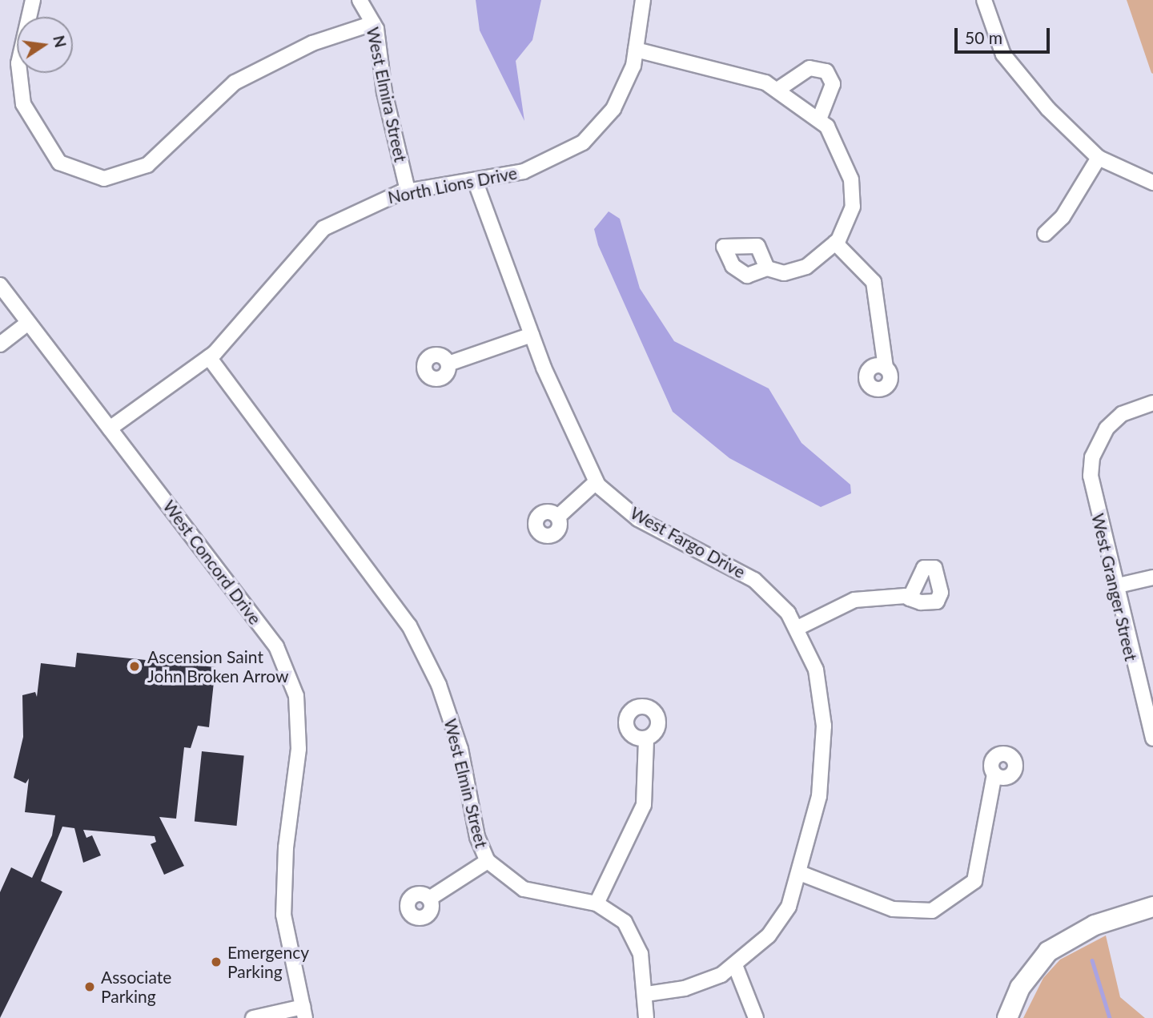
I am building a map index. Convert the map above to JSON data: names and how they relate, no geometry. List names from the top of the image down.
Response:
{
  "streets": {
    "street": [
      "West Elmira Street",
      "North Lions Drive",
      "West Fargo Drive",
      "West Concord Drive",
      "West Granger Street",
      "West Elmin Street"
    ]
  },
  "crossings": [
    ["West Elmira Street", "North Lions Drive"],
    ["North Lions Drive", "West Fargo Drive"],
    ["North Lions Drive", "West Concord Drive"],
    ["North Lions Drive", "West Elmin Street"],
    ["West Fargo Drive", "West Elmin Street"]
  ],
  "places": ["Ascension Saint John Broken Arrow", "Emergency Parking", "Associate Parking"],
  "scale_bar": "50 m",
  "north": "right"
}
